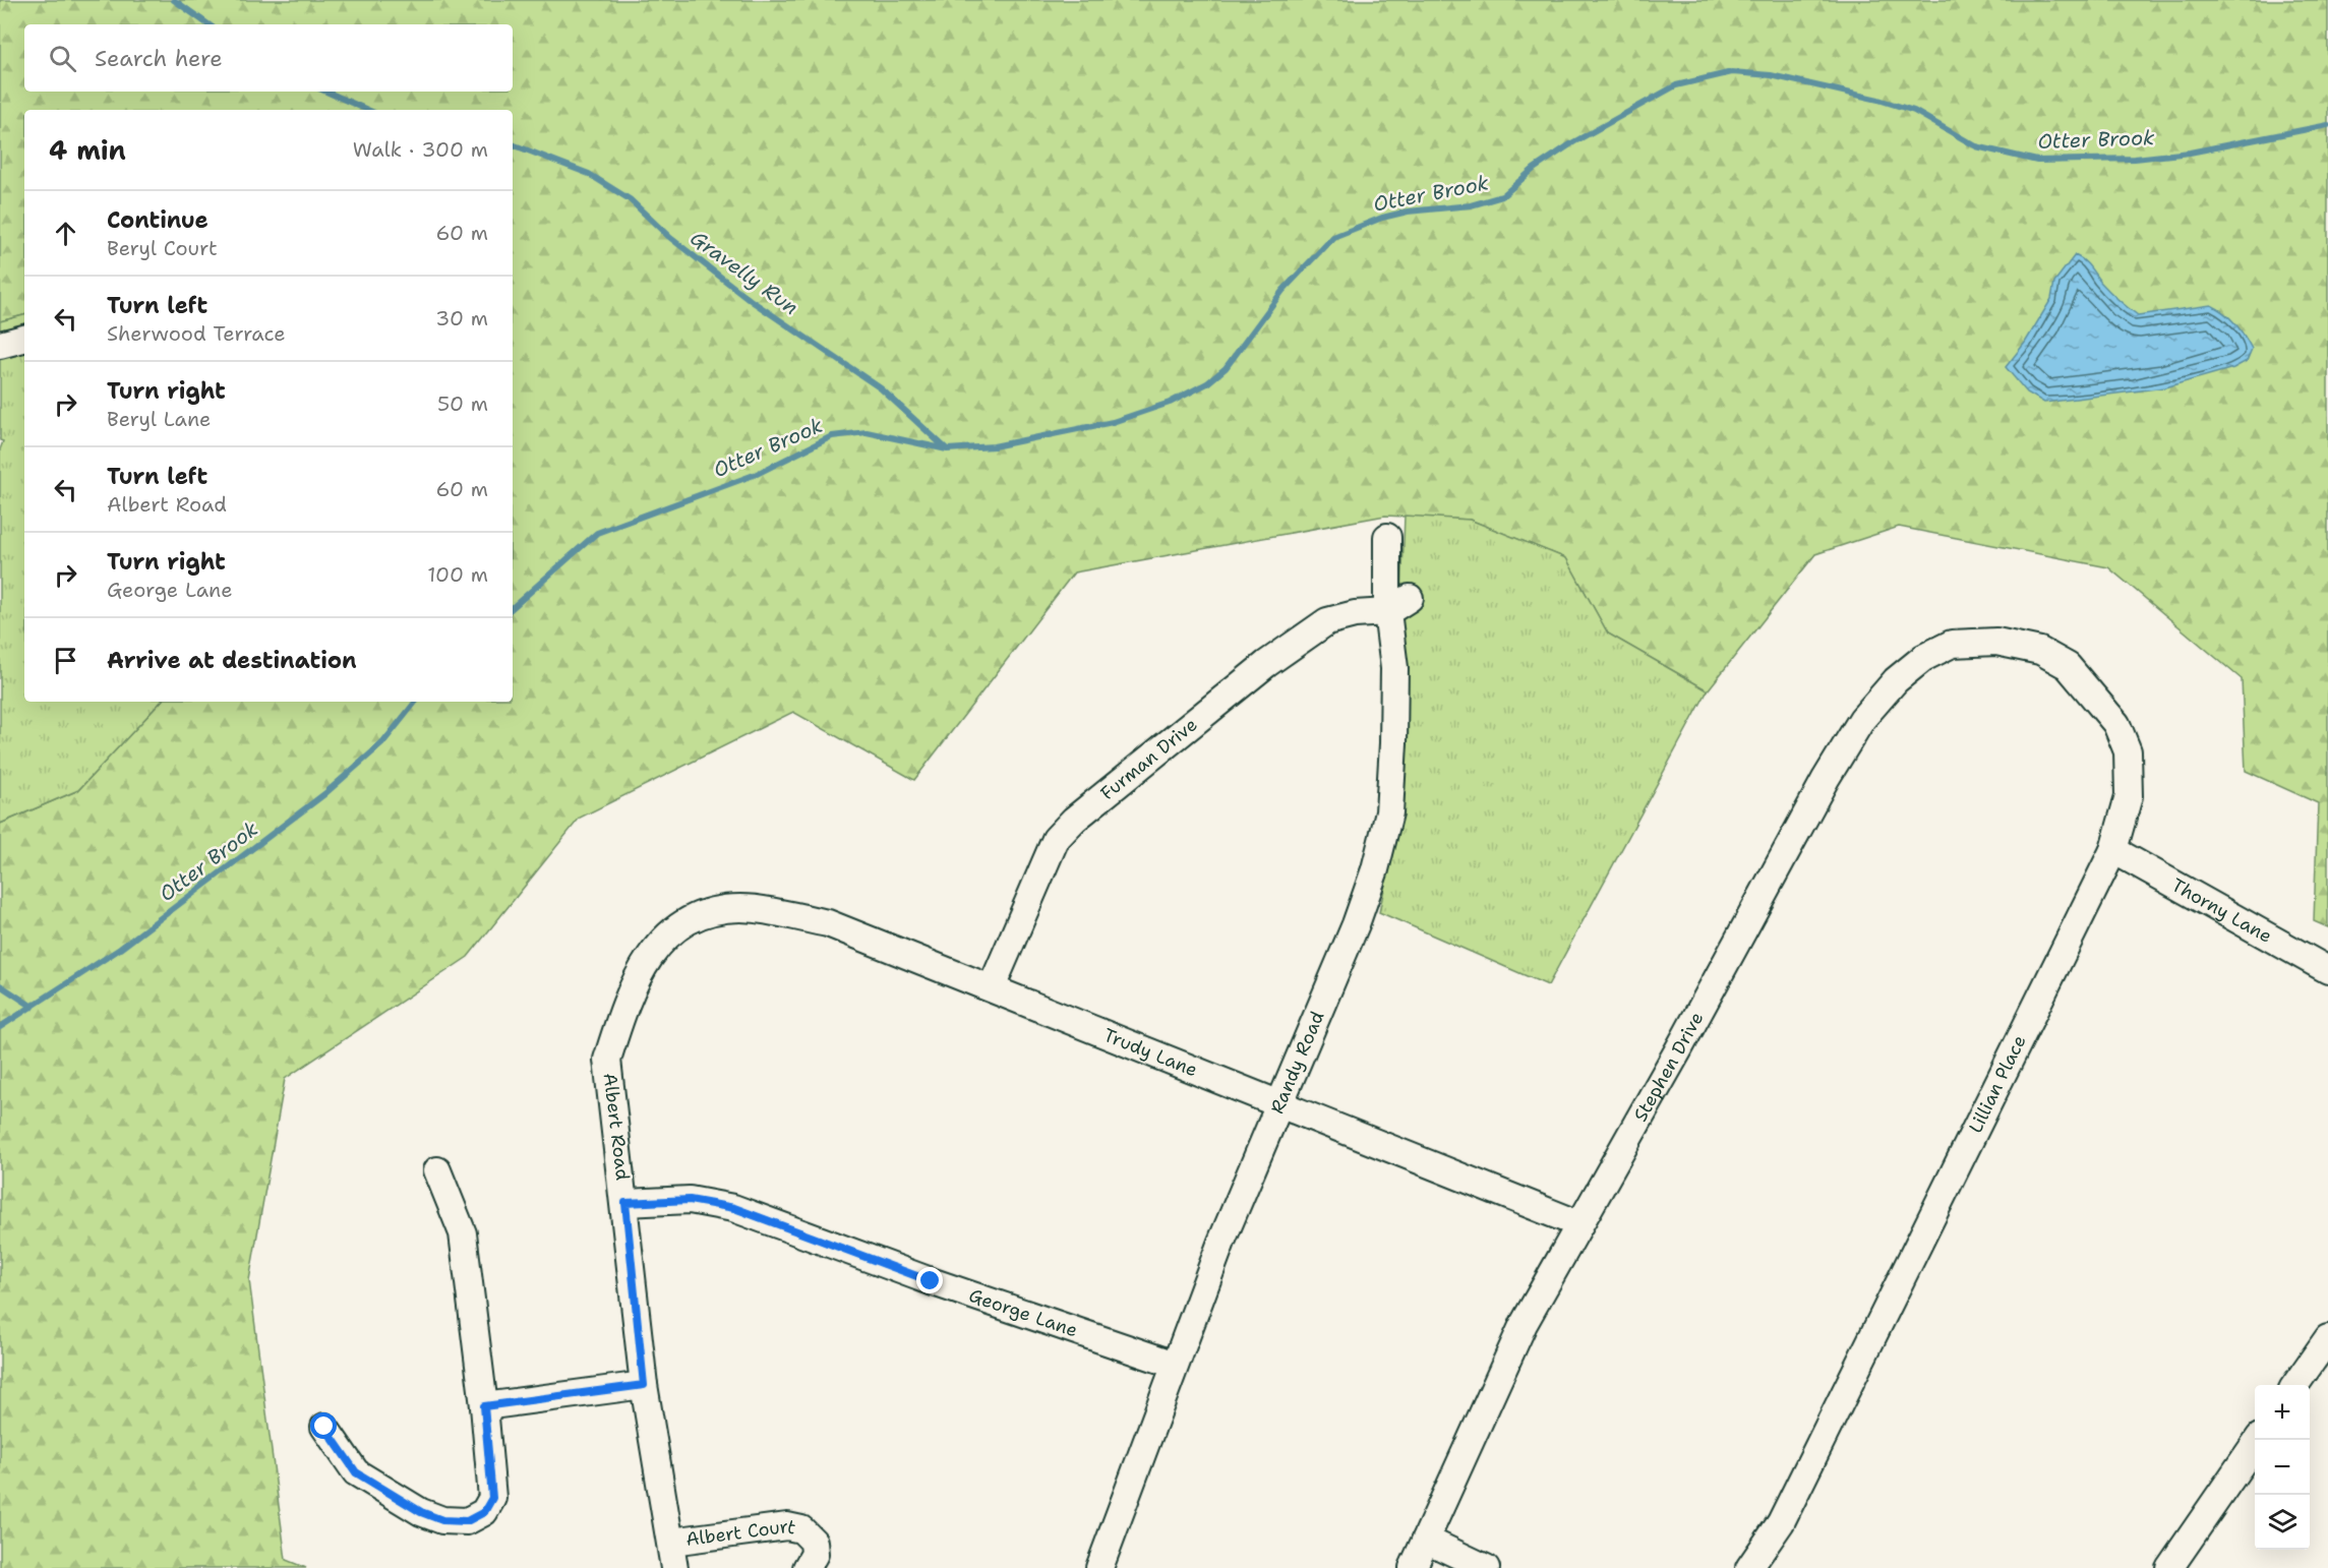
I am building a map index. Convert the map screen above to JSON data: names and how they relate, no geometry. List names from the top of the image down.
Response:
{
  "streets": {
    "street": [
      "Furman Drive",
      "Thorny Lane",
      "Trudy Lane",
      "Randy Road",
      "Stephen Drive",
      "Lillian Place",
      "Albert Road",
      "George Lane",
      "Albert Court"
    ]
  },
  "crossings": [
    ["Furman Drive", "Trudy Lane"],
    ["Furman Drive", "Randy Road"],
    ["Thorny Lane", "Lillian Place"],
    ["Trudy Lane", "Randy Road"],
    ["Trudy Lane", "Stephen Drive"],
    ["Trudy Lane", "Albert Road"],
    ["Randy Road", "George Lane"],
    ["Stephen Drive", "Lillian Place"],
    ["Albert Road", "George Lane"],
    ["Albert Road", "Albert Court"]
  ],
  "water": ["Otter Brook", "Gravelly Run"],
  "page": {
    "search": "Search here",
    "heading": ["4 min", "Walk · 300 m"],
    "list": [
      ["Continue", "Beryl Court", "60 m"],
      ["Turn left", "Sherwood Terrace", "30 m"],
      ["Turn right", "Beryl Lane", "50 m"],
      ["Turn left", "Albert Road", "60 m"],
      ["Turn right", "George Lane", "100 m"],
      "Arrive at destination"
    ],
    "map_buttons": ["+", "−"]
  }
}
